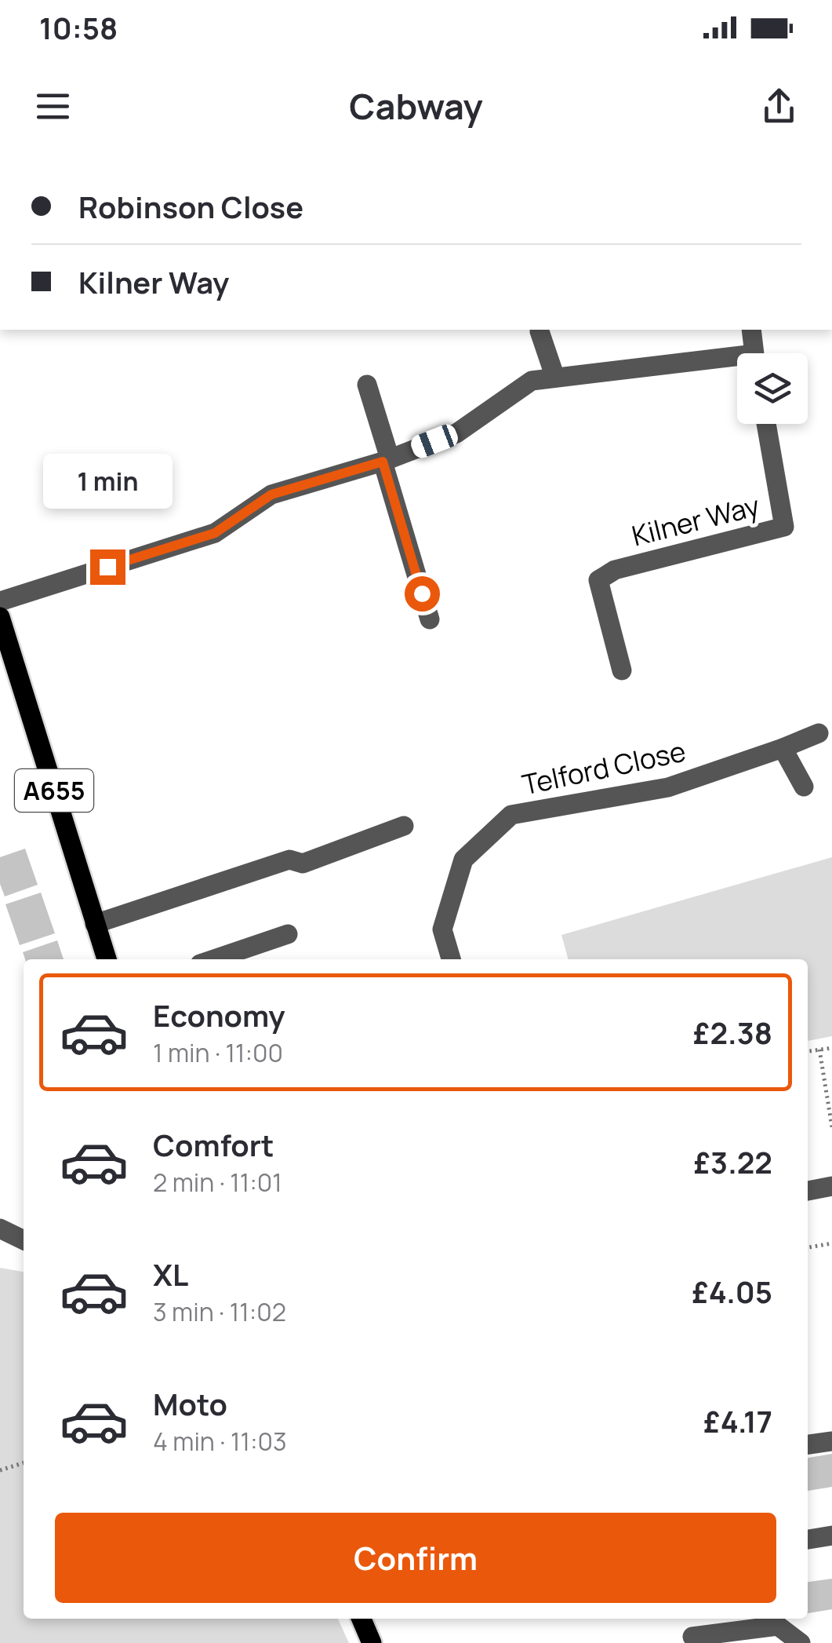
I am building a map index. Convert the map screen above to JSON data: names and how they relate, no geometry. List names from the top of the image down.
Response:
{
  "streets": {
    "main road": ["A655"],
    "street": ["Kilner Way", "Telford Close"]
  },
  "page": {
    "status": "10:58",
    "header": "Cabway",
    "banner": ["Robinson Close", "Kilner Way"],
    "bubble": "1 min",
    "list": [
      {
        "name": "Economy",
        "note": "1 min · 11:00",
        "value": "£2.38"
      },
      {
        "name": "Comfort",
        "note": "2 min · 11:01",
        "value": "£3.22"
      },
      {
        "name": "XL",
        "note": "3 min · 11:02",
        "value": "£4.05"
      },
      {
        "name": "Moto",
        "note": "4 min · 11:03",
        "value": "£4.17"
      }
    ],
    "buttons": "Confirm"
  }
}
